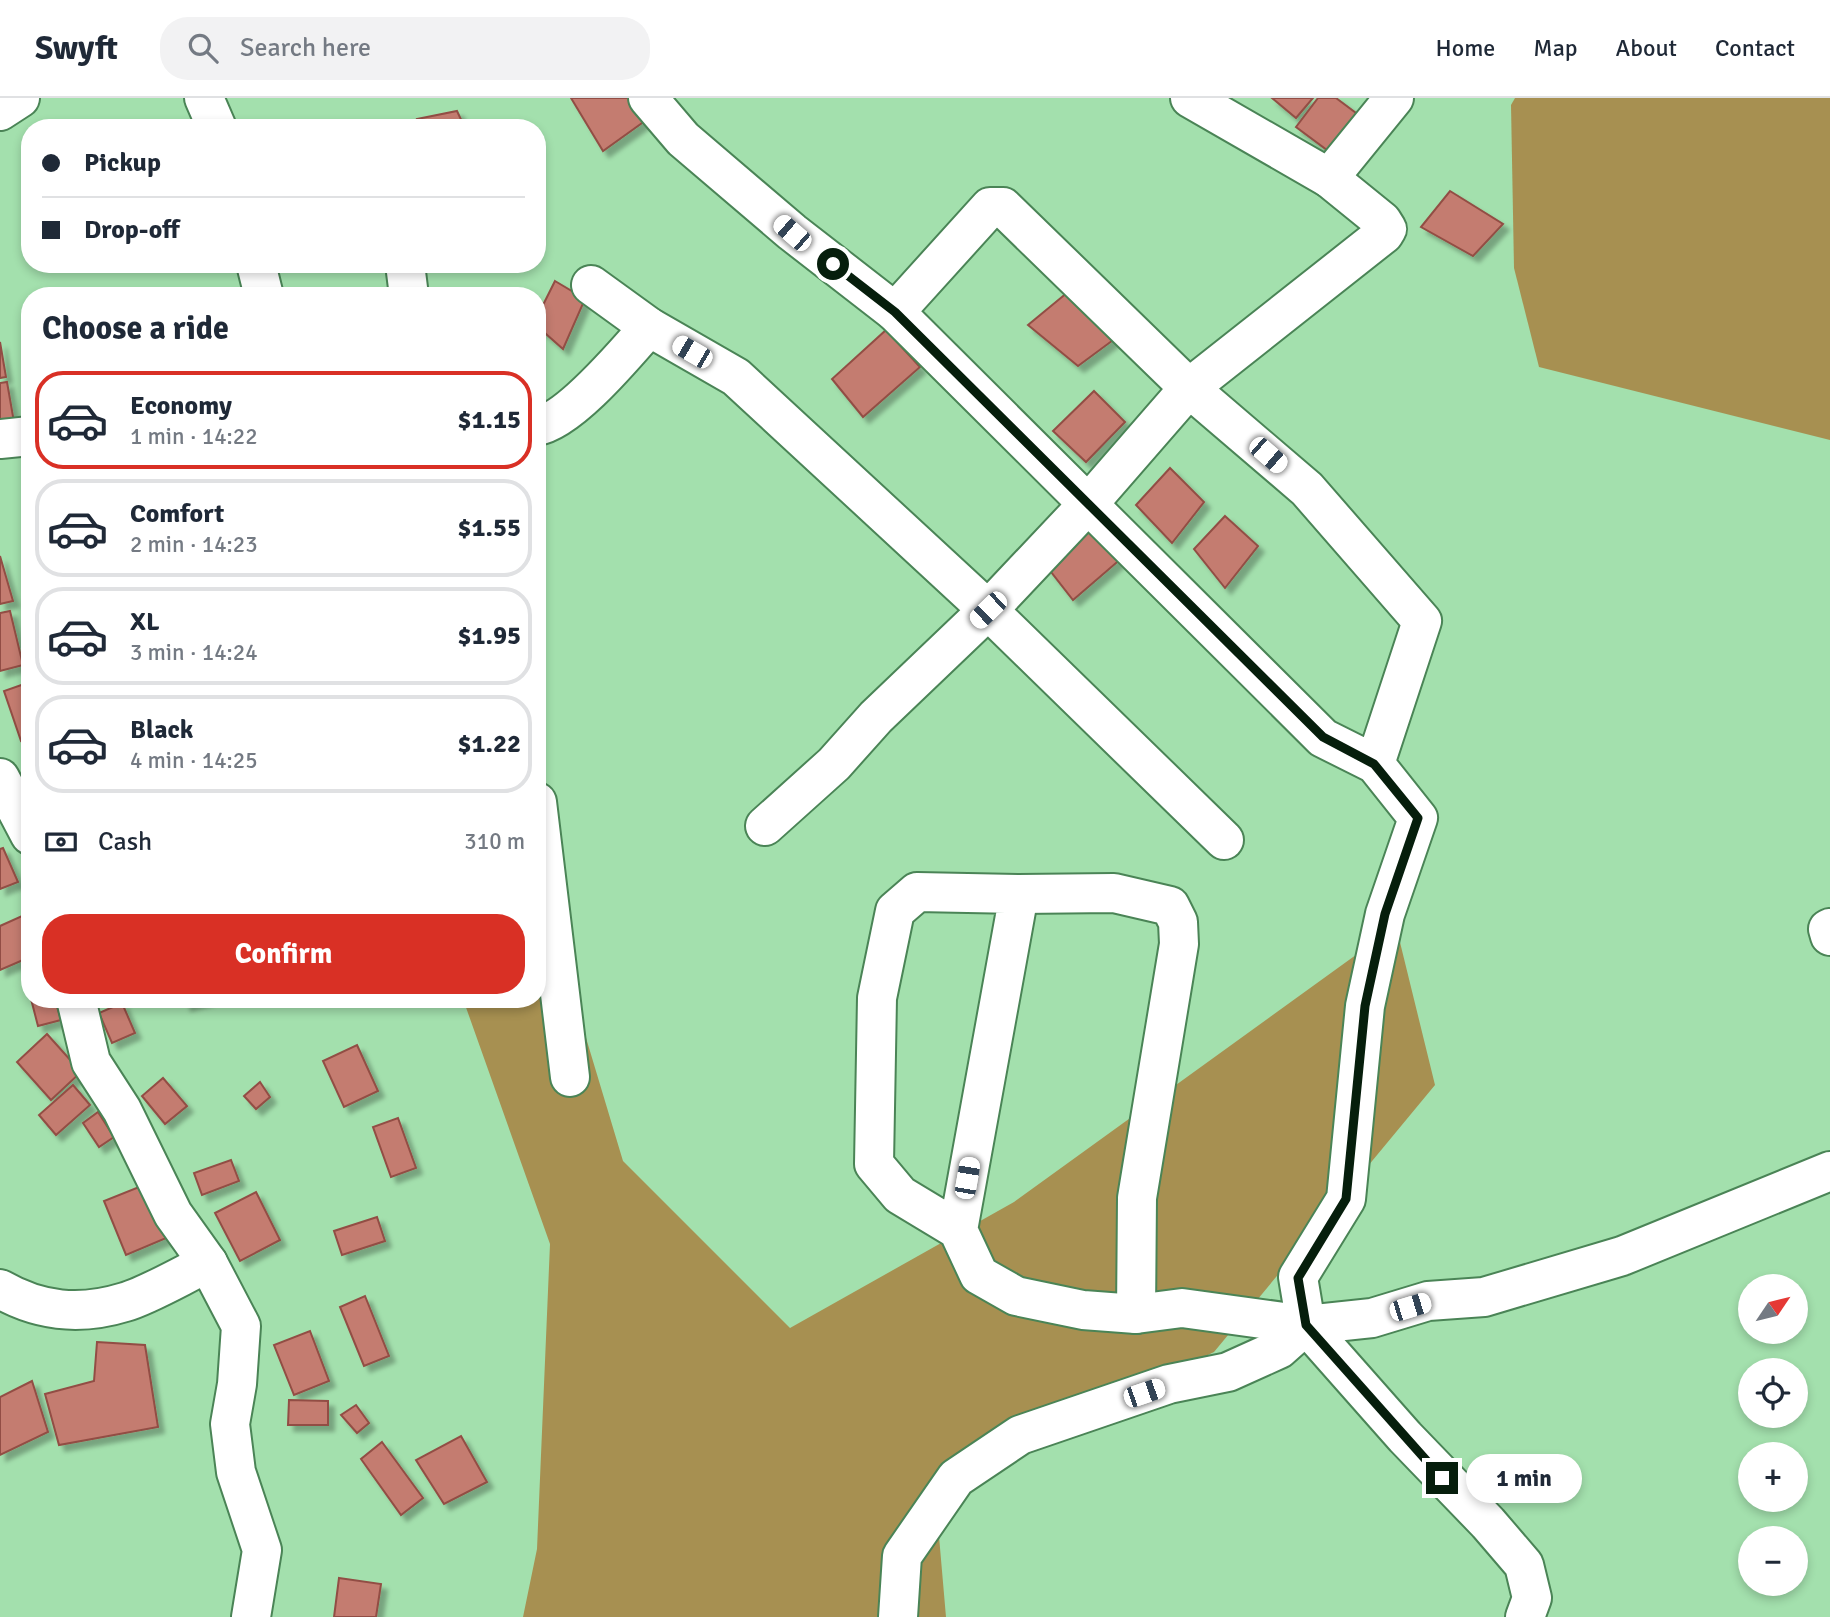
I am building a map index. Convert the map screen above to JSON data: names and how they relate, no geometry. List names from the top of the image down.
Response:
{
  "north": "top right",
  "page": {
    "header": "Swyft",
    "search": "Search here",
    "nav": [
      "Home",
      "Map",
      "About",
      "Contact"
    ],
    "banner": ["Pickup", "Drop-off"],
    "heading": "Choose a ride",
    "list": [
      {
        "name": "Economy",
        "note": "1 min · 14:22",
        "value": "$1.15"
      },
      {
        "name": "Comfort",
        "note": "2 min · 14:23",
        "value": "$1.55"
      },
      {
        "name": "XL",
        "note": "3 min · 14:24",
        "value": "$1.95"
      },
      {
        "name": "Black",
        "note": "4 min · 14:25",
        "value": "$1.22"
      }
    ],
    "pay": ["Cash", "310 m"],
    "buttons": "Confirm",
    "map_buttons": ["+", "−"],
    "bubble": "1 min"
  }
}
